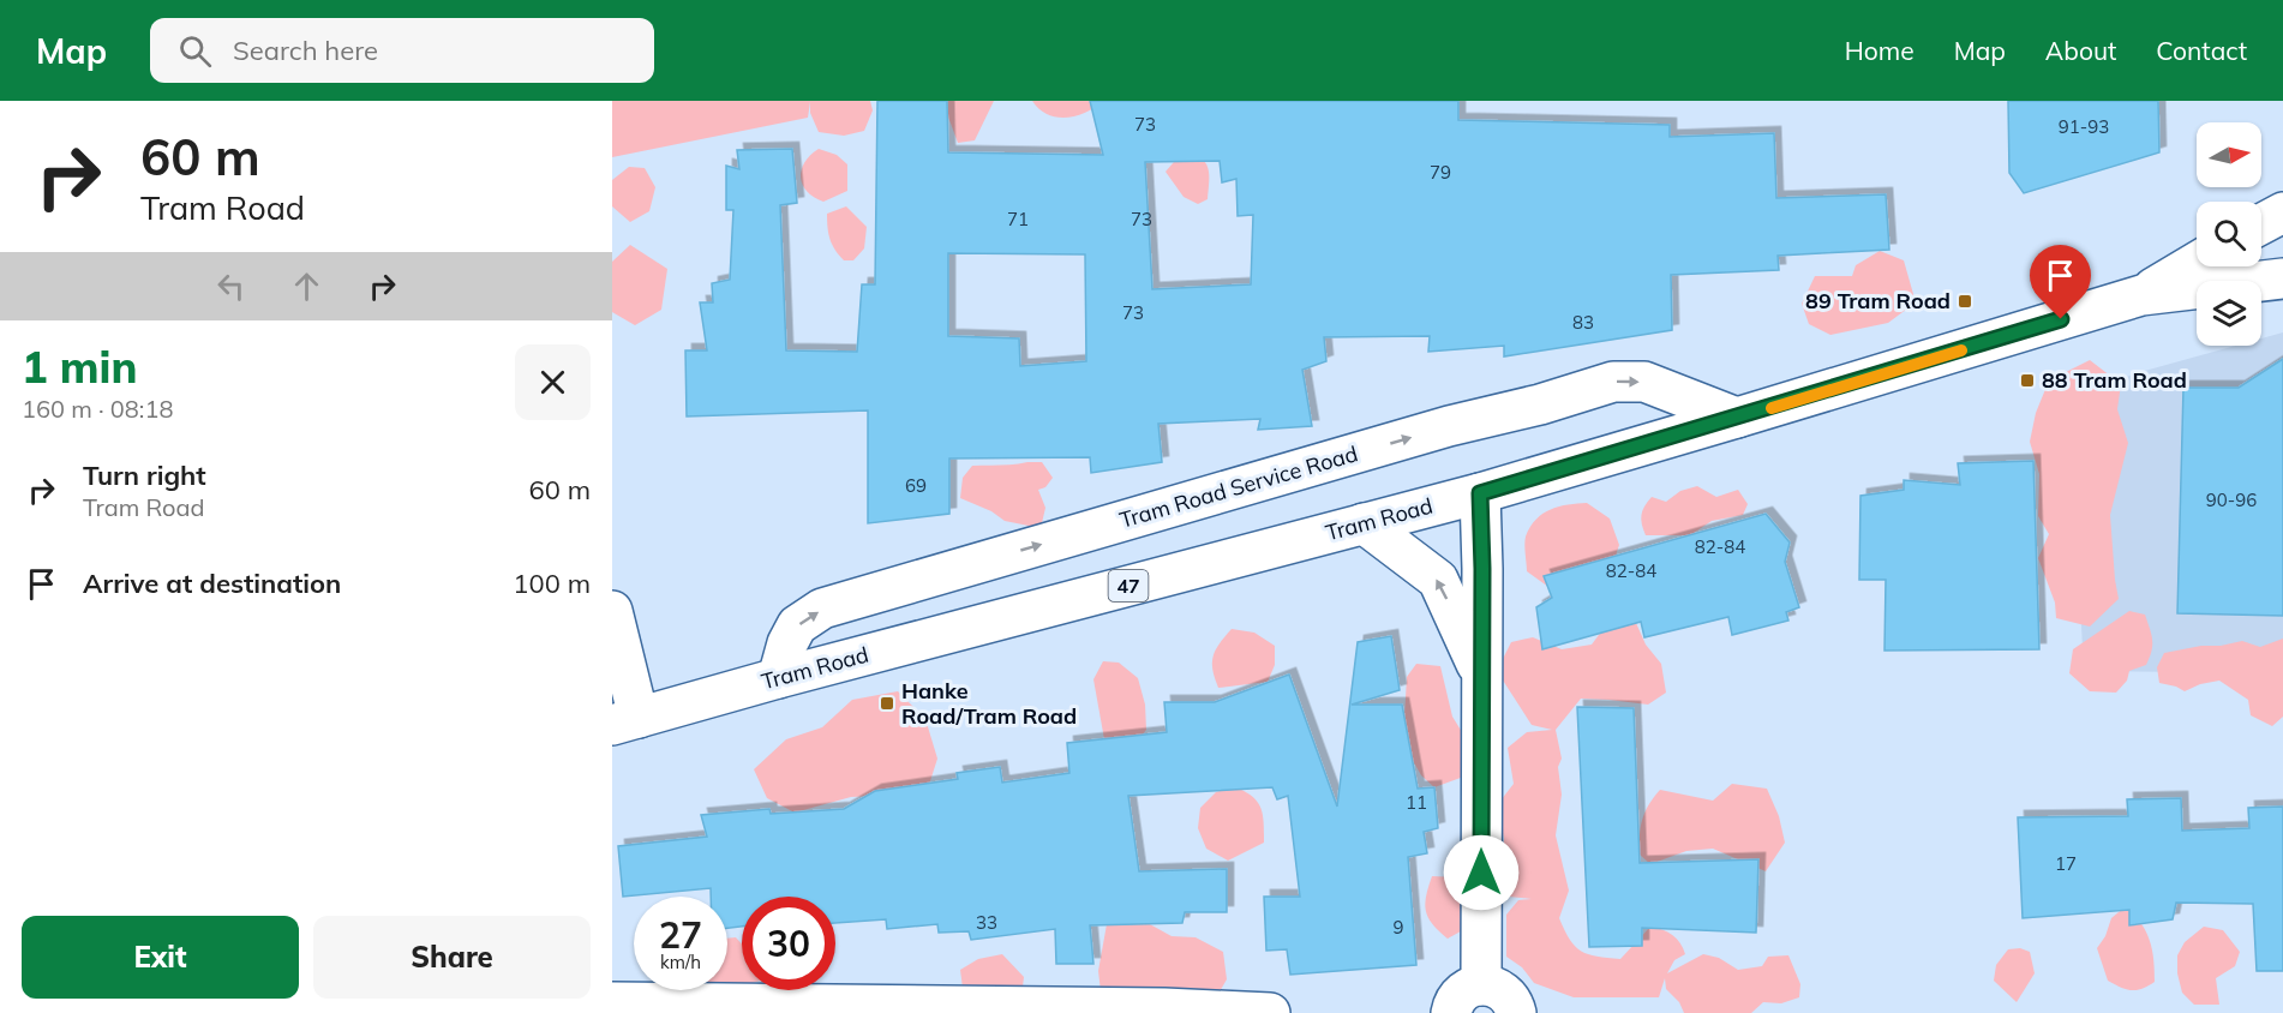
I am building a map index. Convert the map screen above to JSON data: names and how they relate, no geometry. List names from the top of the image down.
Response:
{
  "streets": {
    "street": ["Tram Road Service Road", "Tram Road", "47"]
  },
  "crossings": [
    ["Tram Road Service Road", "Tram Road"]
  ],
  "one_way": ["Tram Road Service Road"],
  "places": {
    "transit": ["89 Tram Road", "88 Tram Road", "Hanke Road/Tram Road"]
  },
  "house_numbers": [
    "73",
    "91-93",
    "79",
    "71",
    "73",
    "73",
    "83",
    "69",
    "90-96",
    "82-84",
    "82-84",
    "11",
    "17",
    "33",
    "9"
  ],
  "north": "right",
  "page": {
    "header": "Map",
    "search": "Search here",
    "nav": [
      "Home",
      "Map",
      "About",
      "Contact"
    ],
    "turn": ["60 m", "Tram Road"],
    "heading": ["1 min", "160 m · 08:18"],
    "list": [
      {
        "name": "Turn right",
        "note": "Tram Road",
        "value": "60 m"
      },
      {
        "name": "Arrive at destination",
        "value": "100 m"
      }
    ],
    "speed": "27 km/h",
    "limit": "30",
    "buttons": ["Exit", "Share"]
  }
}
